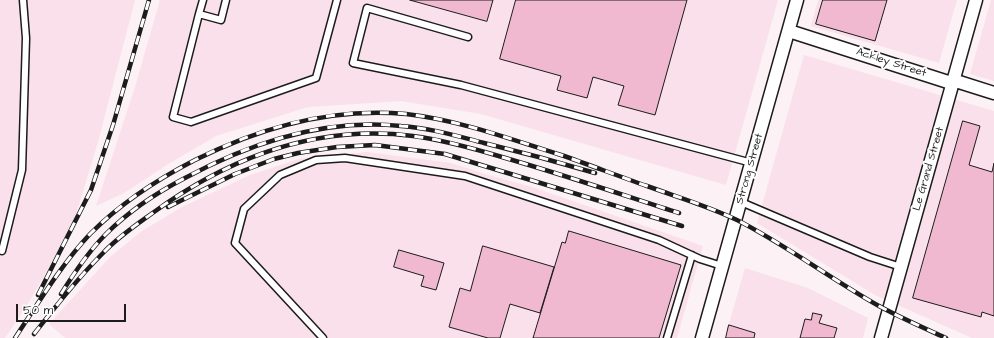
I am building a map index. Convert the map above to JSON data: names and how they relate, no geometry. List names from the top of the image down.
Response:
{
  "streets": {
    "street": ["Ackley Street", "Strong Street", "Le Grand Street"]
  },
  "crossings": [
    ["Ackley Street", "Strong Street"],
    ["Ackley Street", "Le Grand Street"]
  ],
  "scale_bar": "50 m"
}
